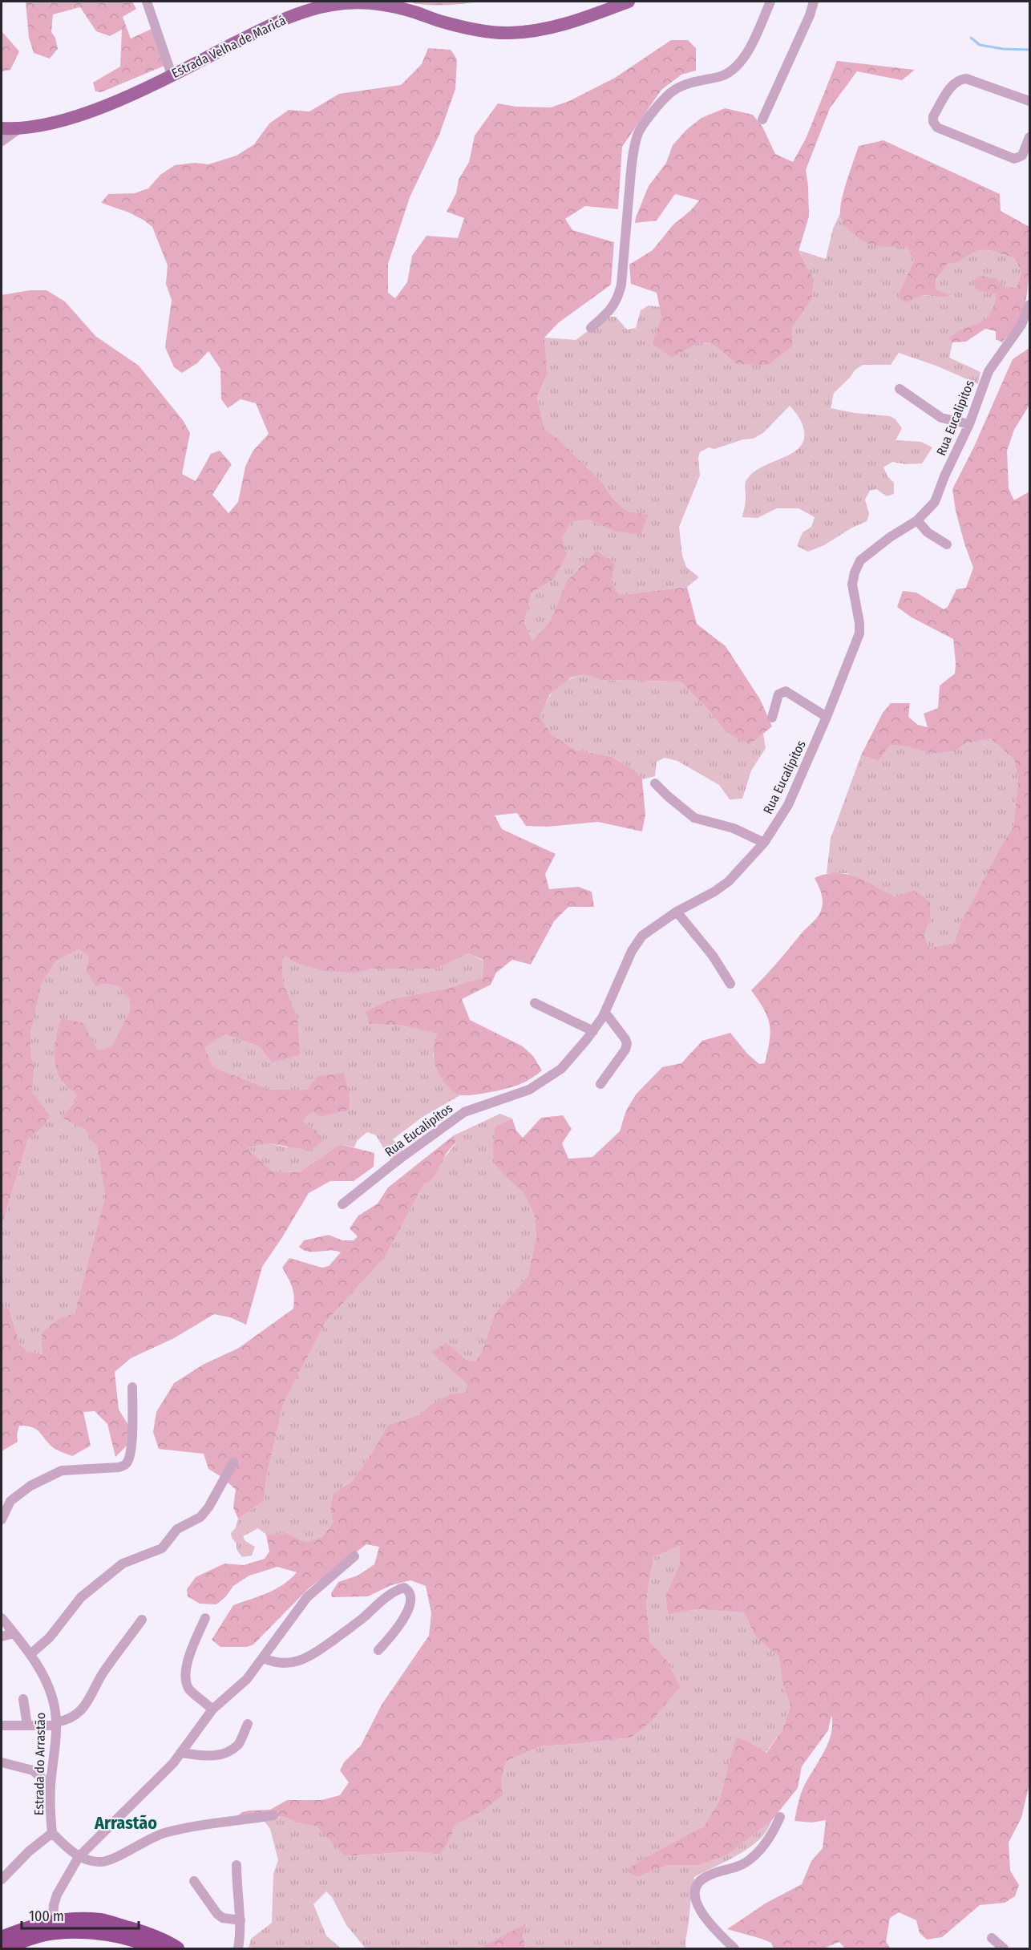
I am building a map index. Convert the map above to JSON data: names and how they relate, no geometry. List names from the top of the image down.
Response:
{
  "streets": {
    "main road": ["Estrada Velha de Maricá"],
    "street": ["Rua Eucalipitos", "Estrada do Arrastão"]
  },
  "districts": ["Arrastão"],
  "scale_bar": "100 m"
}
